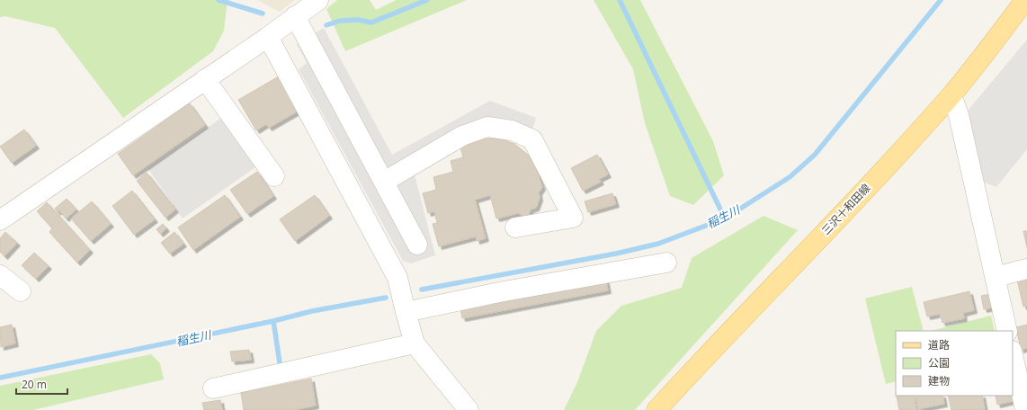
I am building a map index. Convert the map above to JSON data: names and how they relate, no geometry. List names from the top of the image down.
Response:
{
  "streets": {
    "main road": ["三沢十和田線"]
  },
  "water": ["稲生川"],
  "legend": ["道路", "公園", "建物"],
  "scale_bar": "20 m"
}
